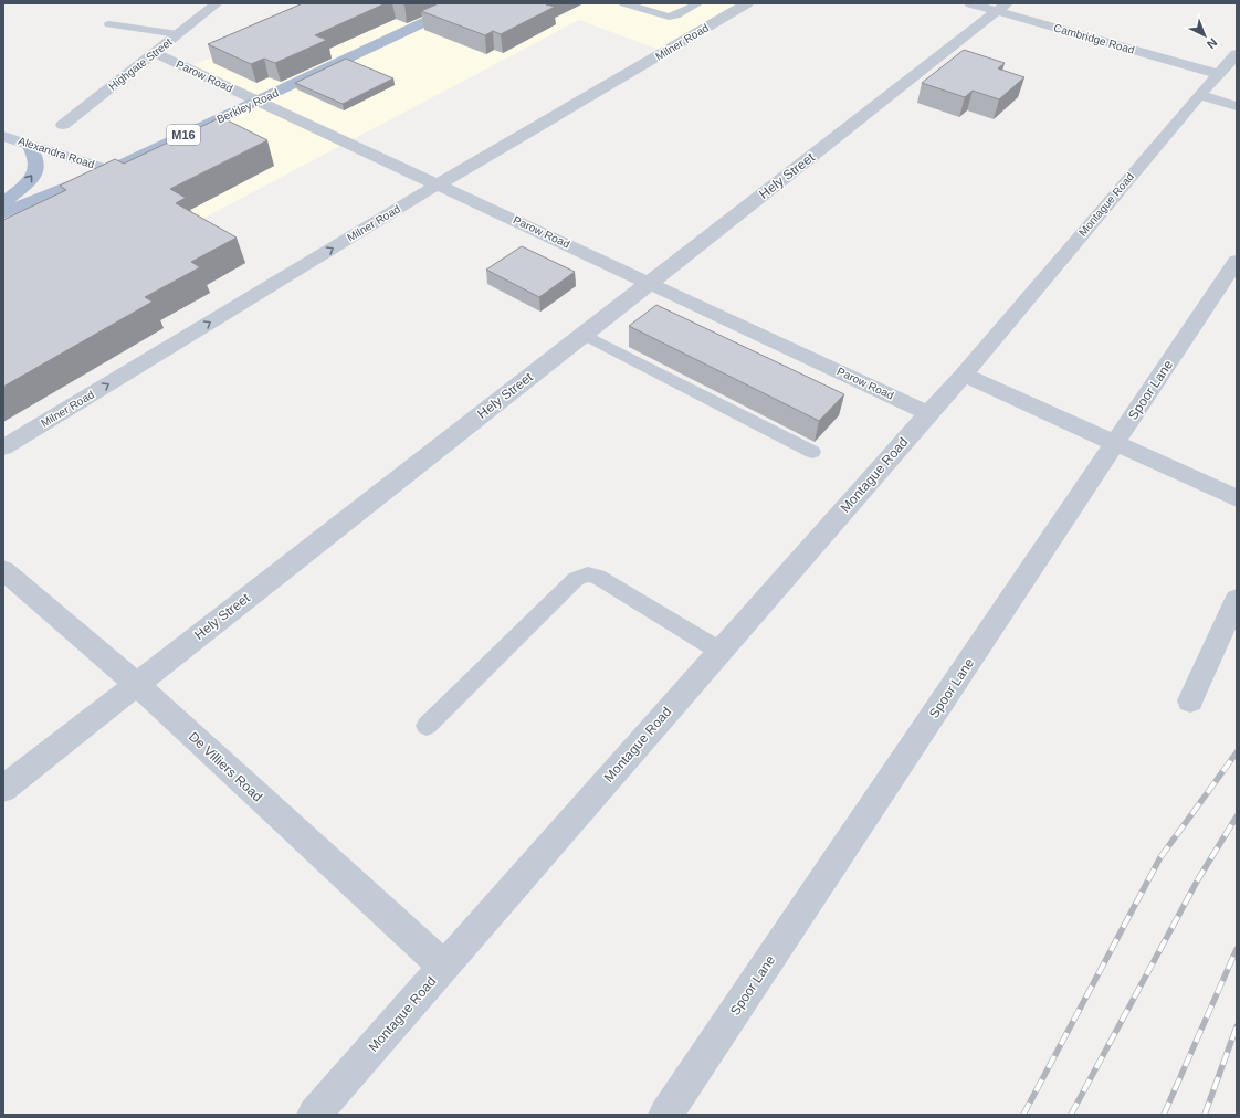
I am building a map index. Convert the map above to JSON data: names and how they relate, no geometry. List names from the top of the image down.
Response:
{
  "streets": {
    "main road": ["Berkley Road", "M16"],
    "street": [
      "Cambridge Road",
      "Milner Road",
      "Highgate Street",
      "Parow Road",
      "Alexandra Road",
      "Hely Street",
      "Montague Road",
      "Spoor Lane",
      "De Villiers Road"
    ]
  },
  "crossings": [
    ["Cambridge Road", "Hely Street"],
    ["Cambridge Road", "Montague Road"],
    ["Milner Road", "Parow Road"],
    ["Highgate Street", "Parow Road"],
    ["Parow Road", "Berkley Road"],
    ["Parow Road", "Hely Street"],
    ["Parow Road", "Montague Road"],
    ["Berkley Road", "Alexandra Road"],
    ["Hely Street", "De Villiers Road"],
    ["Montague Road", "De Villiers Road"]
  ],
  "one_way": ["Milner Road"],
  "north": "bottom right"
}
